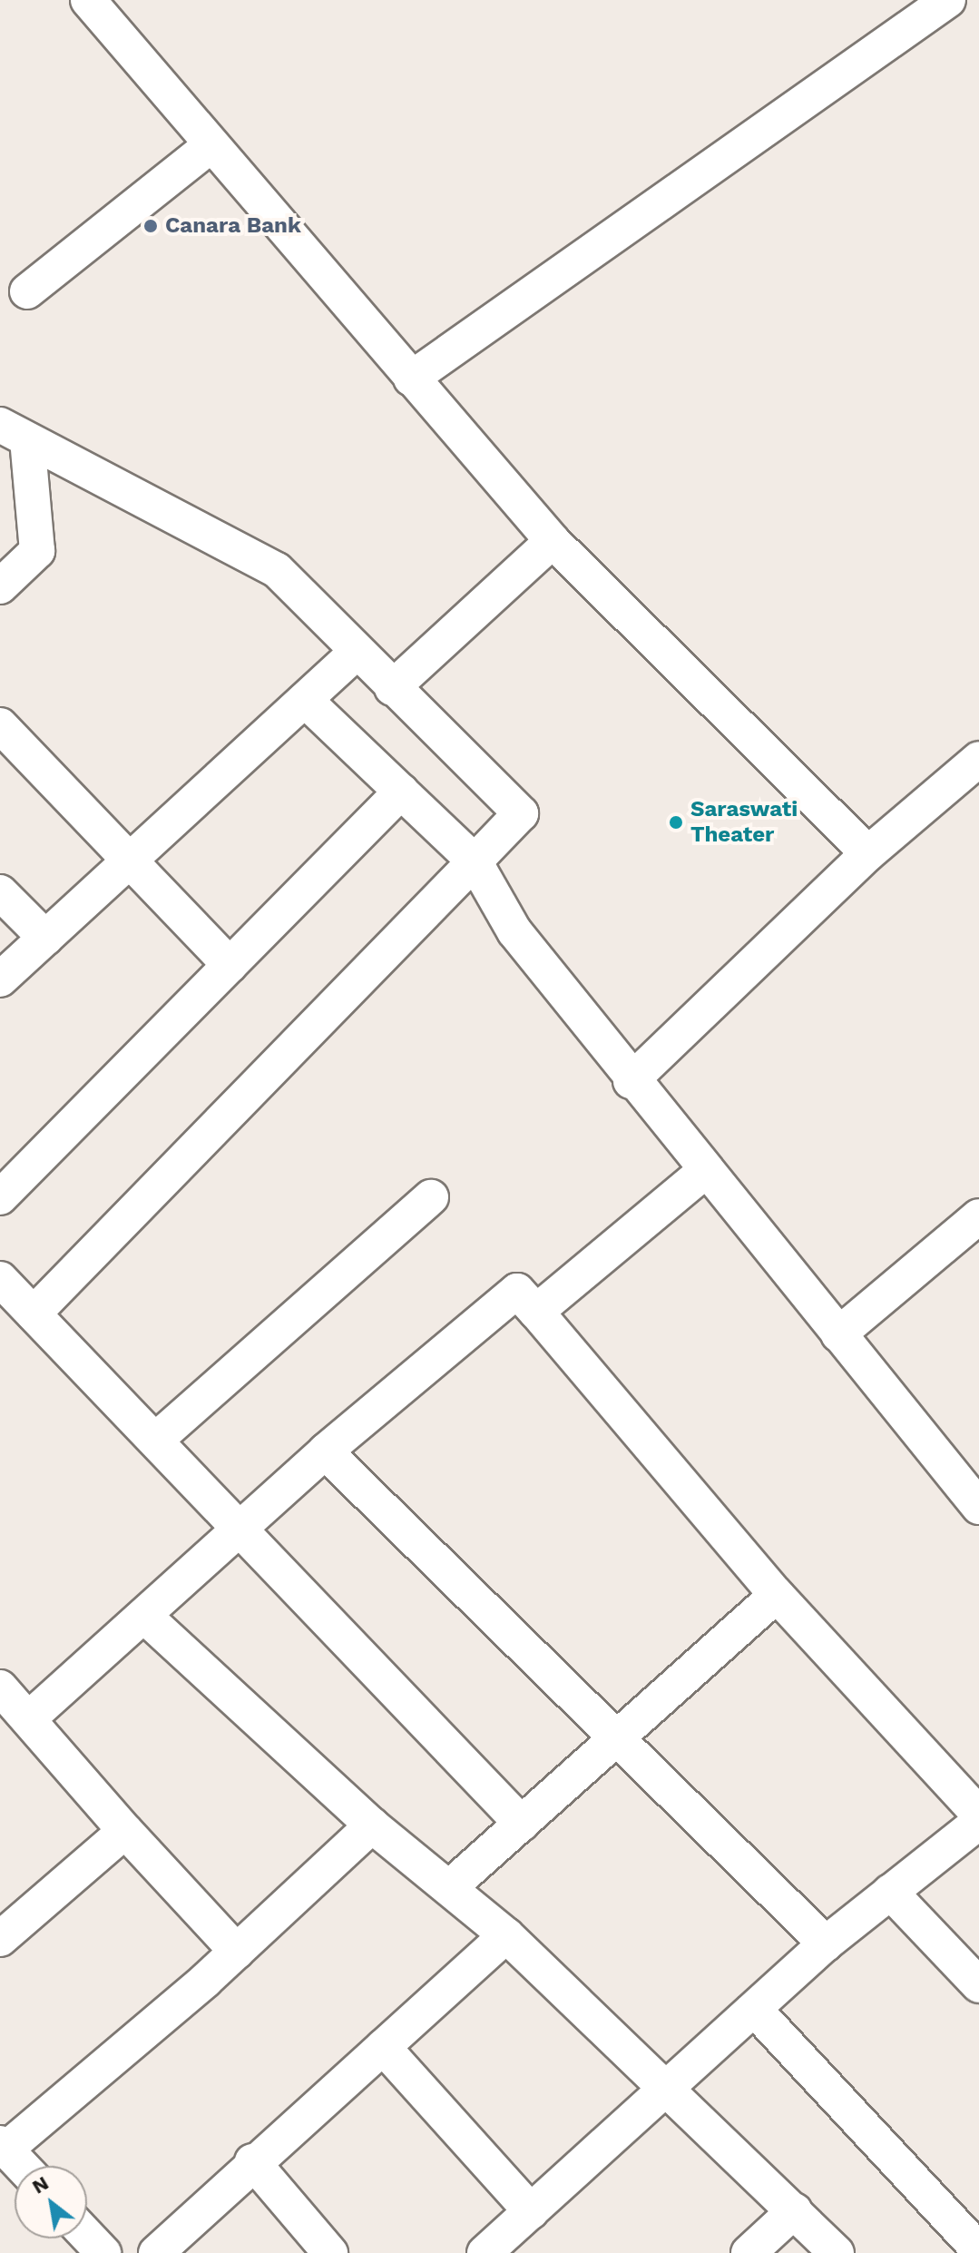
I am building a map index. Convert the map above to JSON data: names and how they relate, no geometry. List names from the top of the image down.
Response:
{
  "places": ["Canara Bank", "Saraswati Theater"],
  "north": "top left"
}
